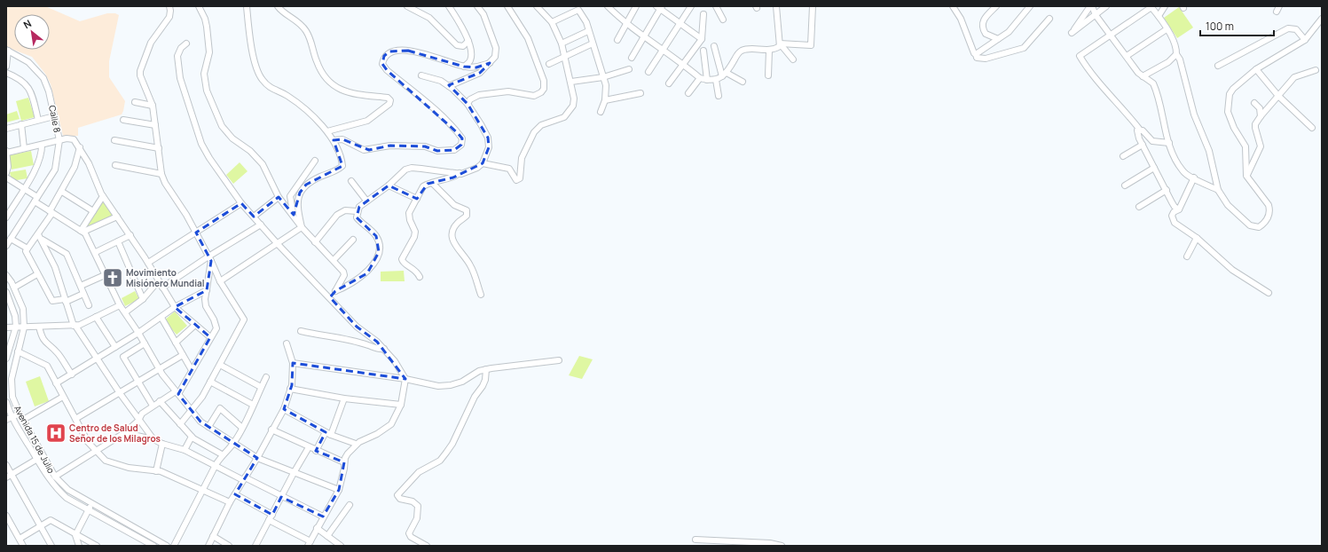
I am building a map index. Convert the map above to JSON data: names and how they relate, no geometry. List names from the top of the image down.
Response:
{
  "streets": {
    "street": ["Calle 8", "Avenida 15 de Julio"]
  },
  "places": {
    "church": ["Movimiento Misiónero Mundial"],
    "hospital": ["Centro de Salud Señor de los Milagros"]
  },
  "scale_bar": "100 m",
  "north": "top left"
}
